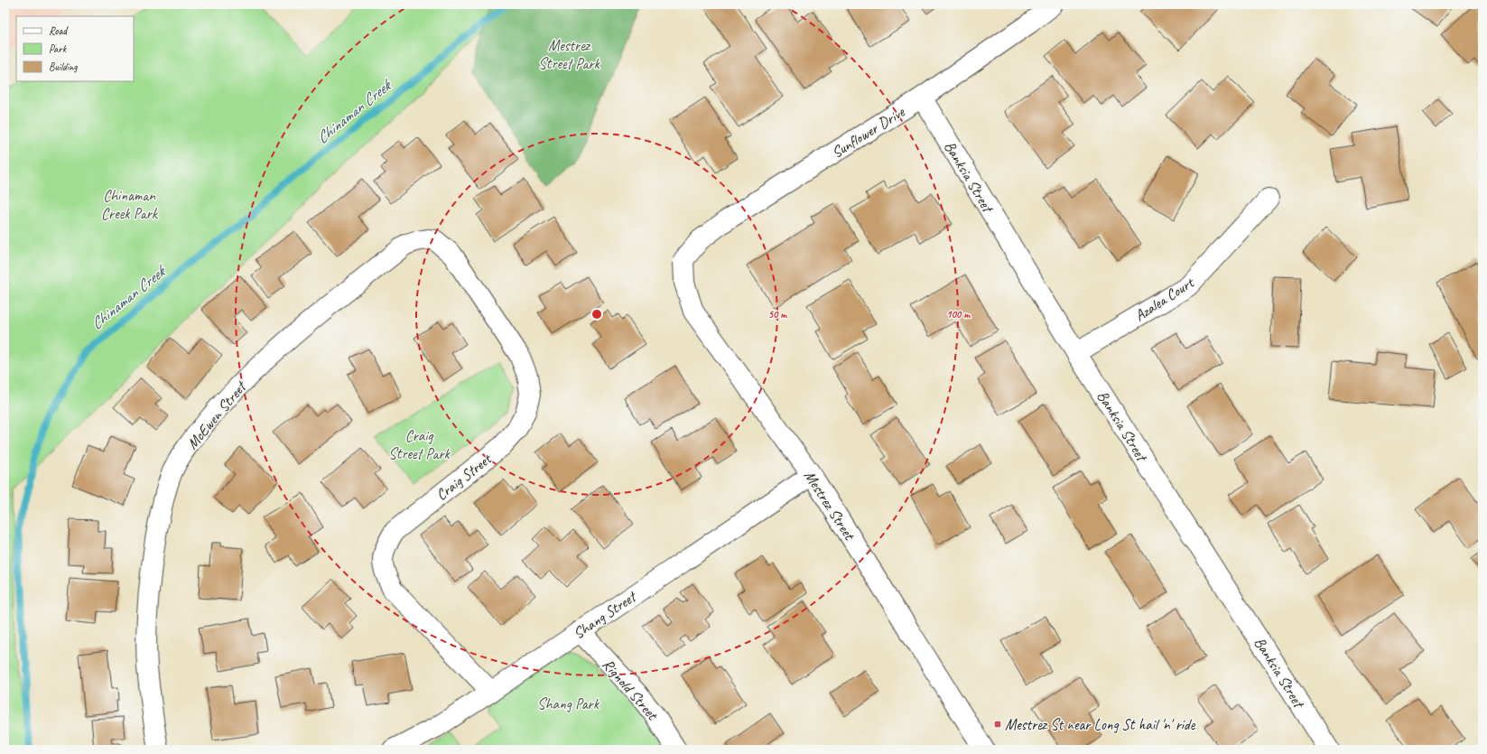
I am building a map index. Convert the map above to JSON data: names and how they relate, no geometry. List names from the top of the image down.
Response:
{
  "streets": {
    "street": [
      "Sunflower Drive",
      "Banksia Street",
      "Azalea Court",
      "McEwen Street",
      "Craig Street",
      "Mestrez Street",
      "Shang Street",
      "Rignold Street"
    ]
  },
  "crossings": [
    ["Sunflower Drive", "Banksia Street"],
    ["Sunflower Drive", "Mestrez Street"],
    ["Banksia Street", "Azalea Court"],
    ["McEwen Street", "Craig Street"],
    ["Craig Street", "Shang Street"],
    ["Mestrez Street", "Shang Street"],
    ["Shang Street", "Rignold Street"]
  ],
  "water": ["Chinaman Creek"],
  "parks": [
    "Mestrez Street Park",
    "Chinaman Creek Park",
    "Craig Street Park",
    "Shang Park"
  ],
  "places": {
    "transit": ["Mestrez St near Long St hail 'n' ride"]
  },
  "legend": ["Road", "Park", "Building"],
  "rings": ["50 m", "100 m"]
}
